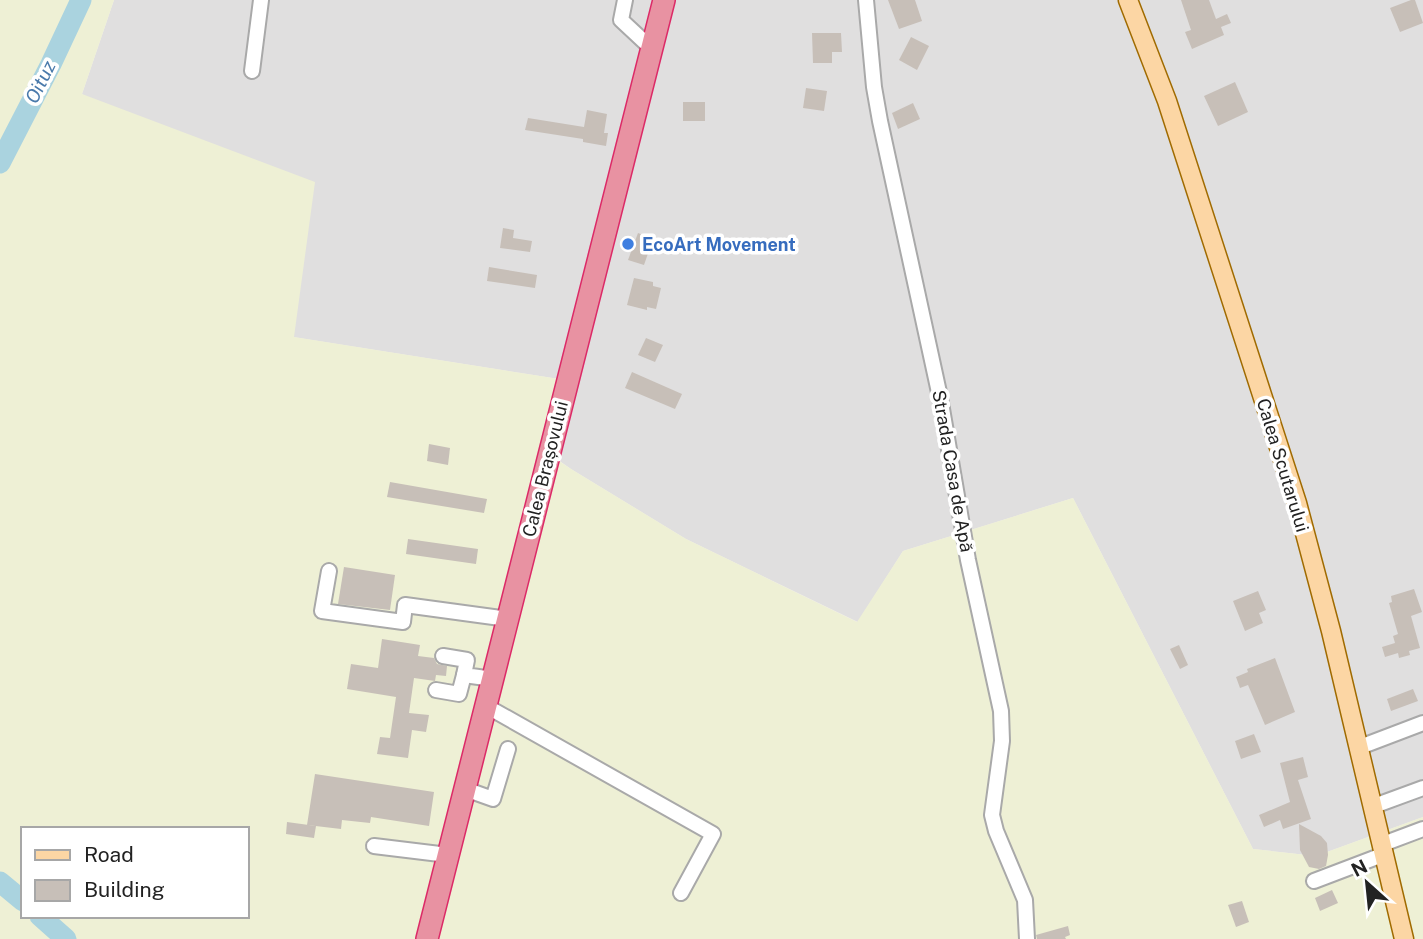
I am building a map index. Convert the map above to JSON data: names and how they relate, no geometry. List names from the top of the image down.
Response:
{
  "streets": {
    "highway": ["Calea Brașovului"],
    "main road": ["Calea Scutarului"],
    "street": ["Strada Casa de Apă"]
  },
  "water": ["Oituz"],
  "places": ["EcoArt Movement"],
  "legend": ["Road", "Building"],
  "north": "top left"
}
